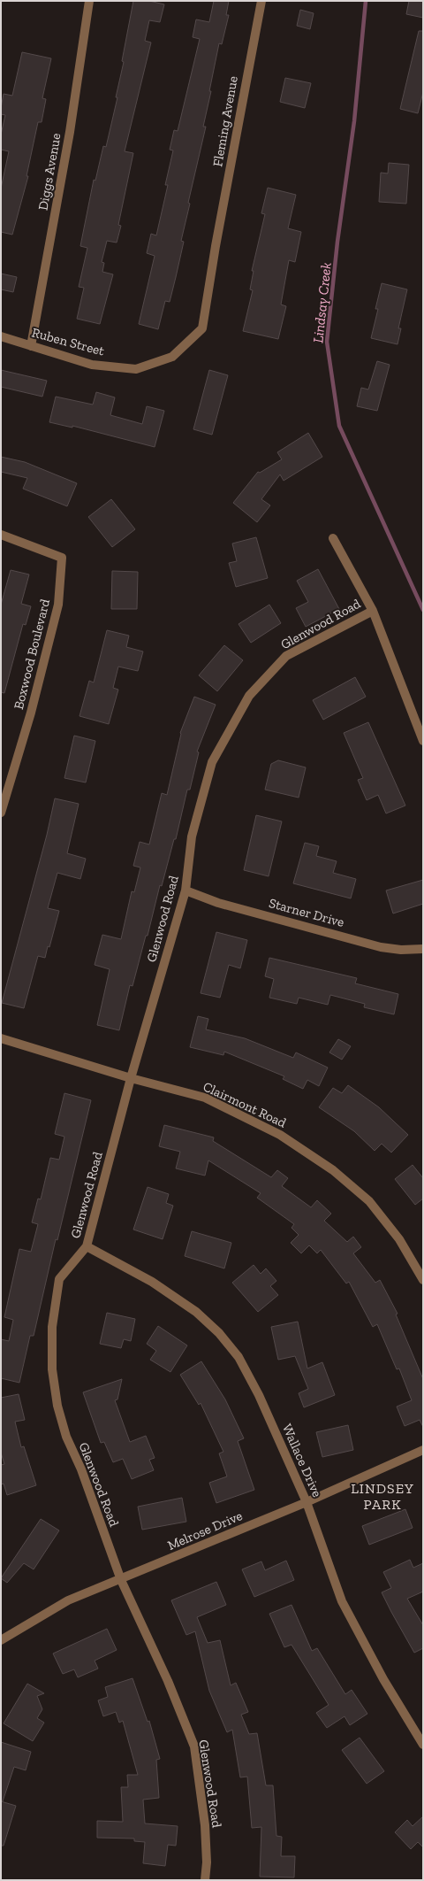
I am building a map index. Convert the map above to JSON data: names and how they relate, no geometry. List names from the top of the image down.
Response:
{
  "streets": {
    "street": [
      "Fleming Avenue",
      "Diggs Avenue",
      "Ruben Street",
      "Glenwood Road",
      "Boxwood Boulevard",
      "Starner Drive",
      "Clairmont Road",
      "Wallace Drive",
      "Melrose Drive"
    ]
  },
  "crossings": [
    ["Fleming Avenue", "Ruben Street"],
    ["Diggs Avenue", "Ruben Street"],
    ["Glenwood Road", "Starner Drive"],
    ["Glenwood Road", "Clairmont Road"],
    ["Glenwood Road", "Wallace Drive"],
    ["Glenwood Road", "Melrose Drive"],
    ["Wallace Drive", "Melrose Drive"]
  ],
  "districts": ["LINDSEY PARK"],
  "water": ["Lindsay Creek"]
}
